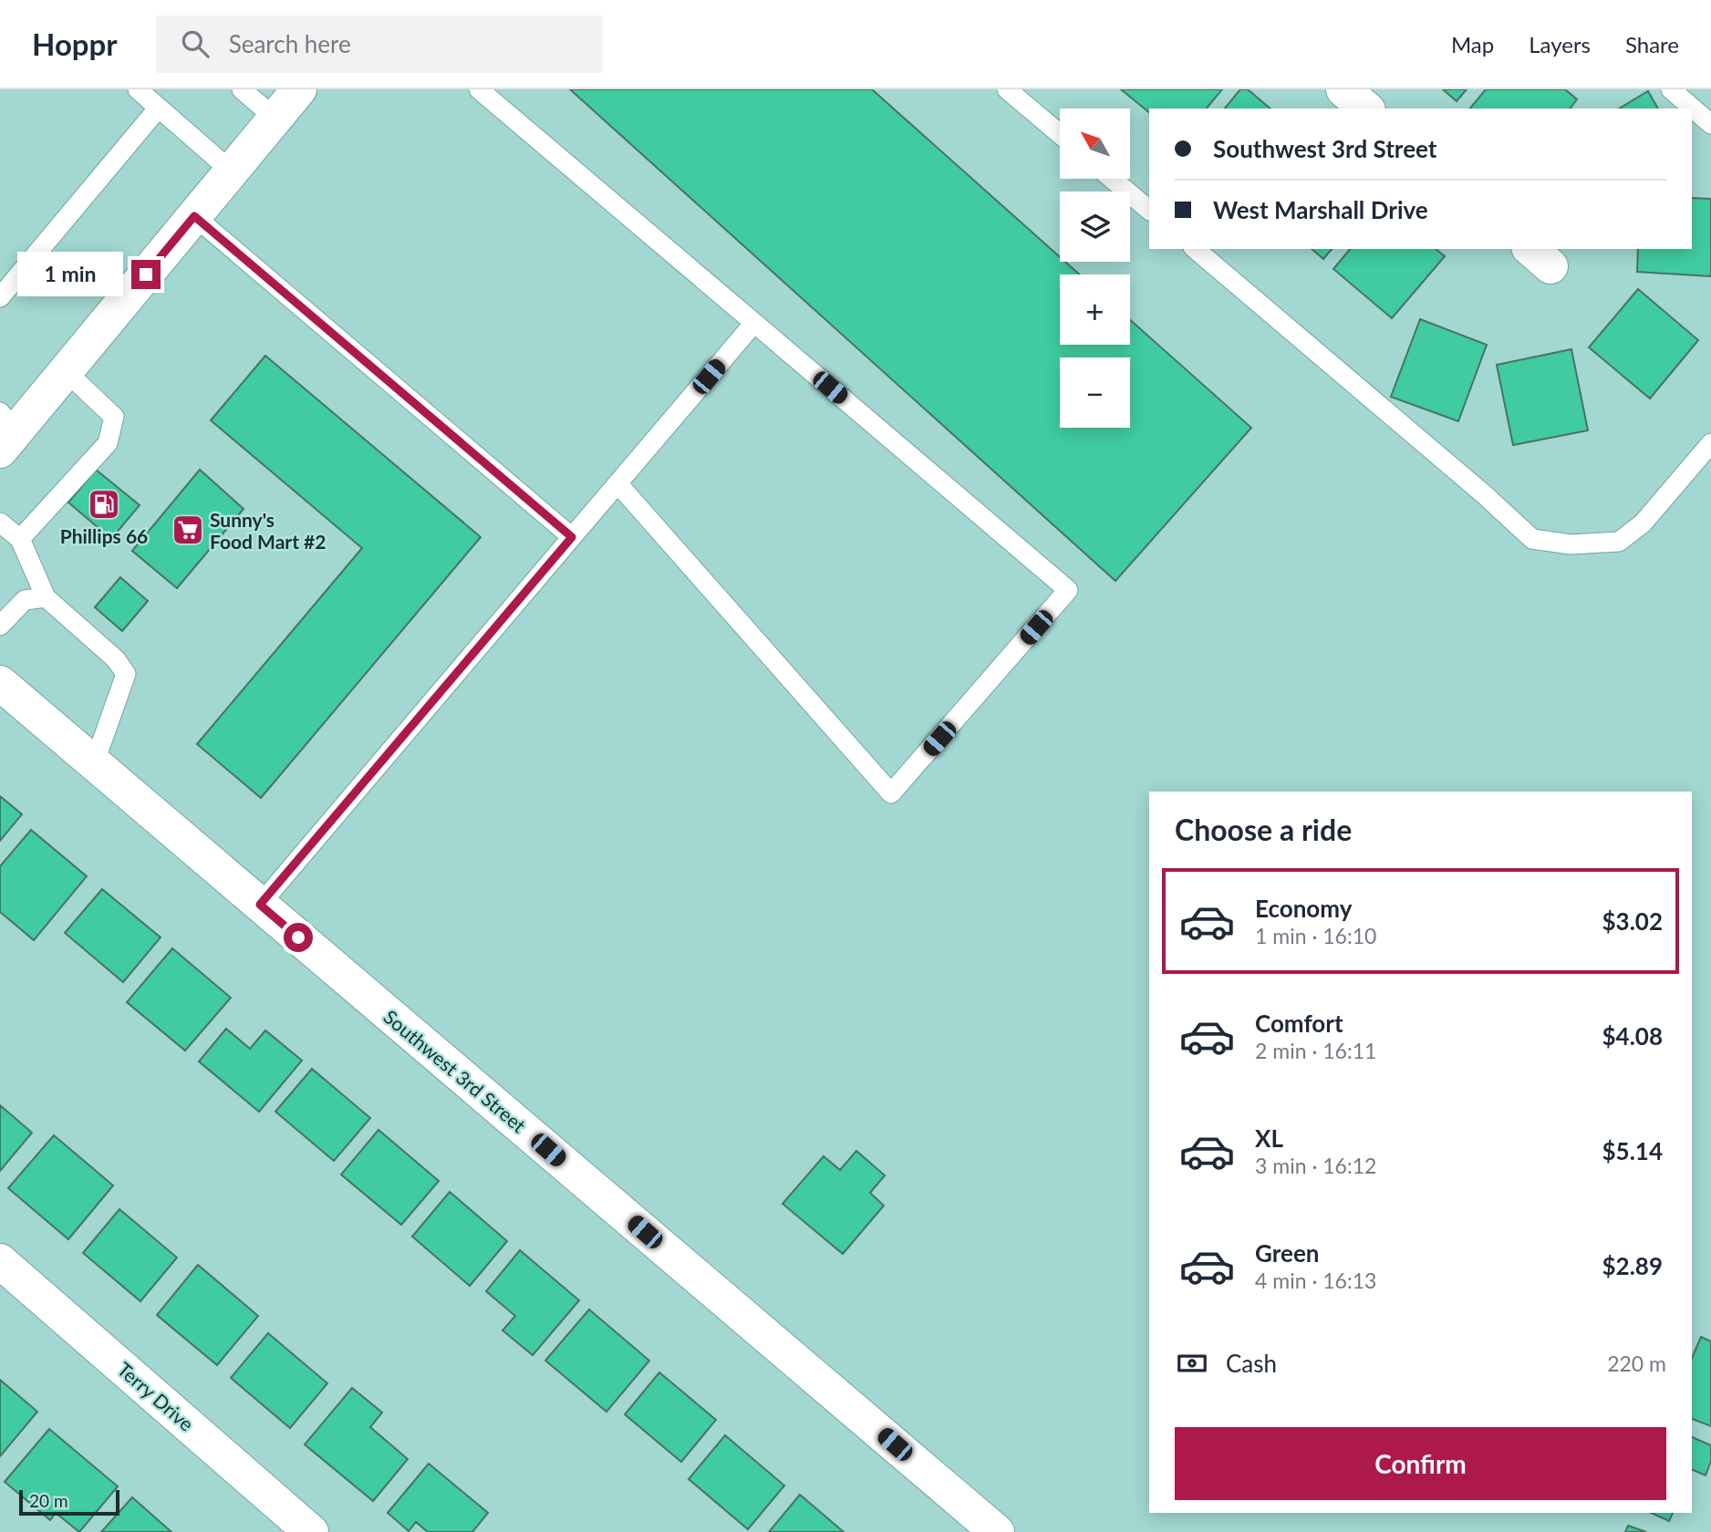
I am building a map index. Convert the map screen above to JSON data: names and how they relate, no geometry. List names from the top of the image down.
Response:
{
  "streets": {
    "street": ["Southwest 3rd Street", "Terry Drive"]
  },
  "places": {
    "fuel station": ["Phillips 66"],
    "supermarket": ["Sunny's Food Mart #2"]
  },
  "scale_bar": "20 m",
  "north": "top left",
  "page": {
    "header": "Hoppr",
    "search": "Search here",
    "nav": ["Map", "Layers", "Share"],
    "map_buttons": ["+", "−"],
    "banner": ["Southwest 3rd Street", "West Marshall Drive"],
    "bubble": "1 min",
    "heading": "Choose a ride",
    "list": [
      {
        "name": "Economy",
        "note": "1 min · 16:10",
        "value": "$3.02"
      },
      {
        "name": "Comfort",
        "note": "2 min · 16:11",
        "value": "$4.08"
      },
      {
        "name": "XL",
        "note": "3 min · 16:12",
        "value": "$5.14"
      },
      {
        "name": "Green",
        "note": "4 min · 16:13",
        "value": "$2.89"
      }
    ],
    "pay": ["Cash", "220 m"],
    "buttons": "Confirm",
    "scale": "20 m"
  }
}
